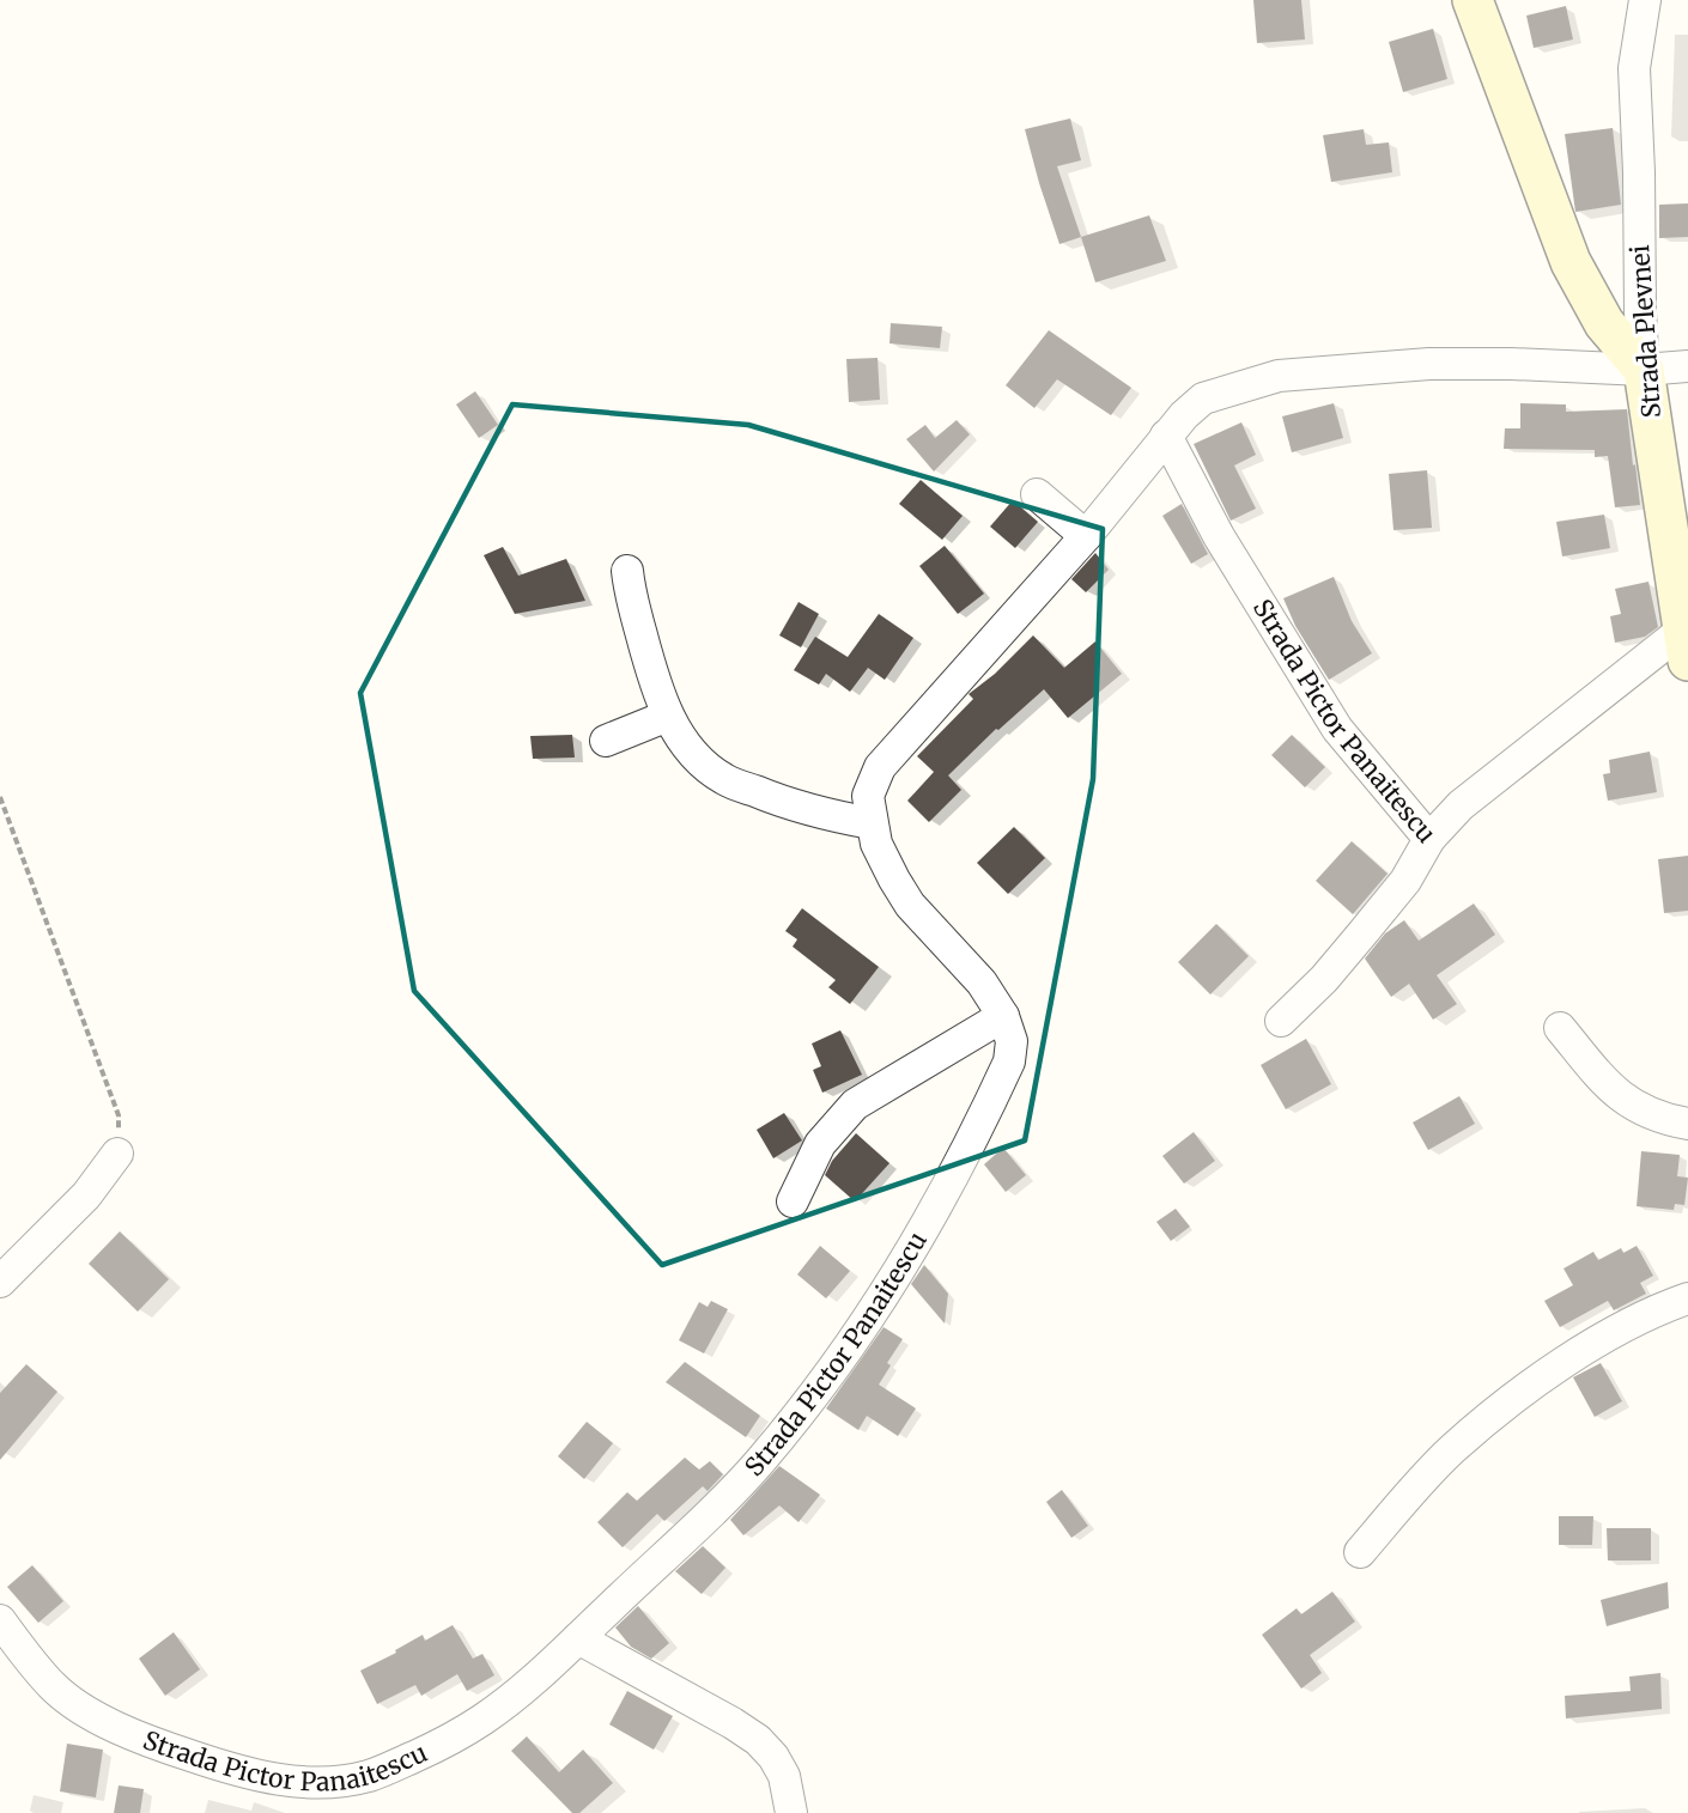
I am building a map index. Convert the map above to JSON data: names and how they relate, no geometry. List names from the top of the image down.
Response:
{
  "streets": {
    "street": ["Strada Plevnei", "Strada Pictor Panaitescu"]
  },
  "crossings": [
    ["Strada Plevnei", "Strada Pictor Panaitescu"]
  ]
}
